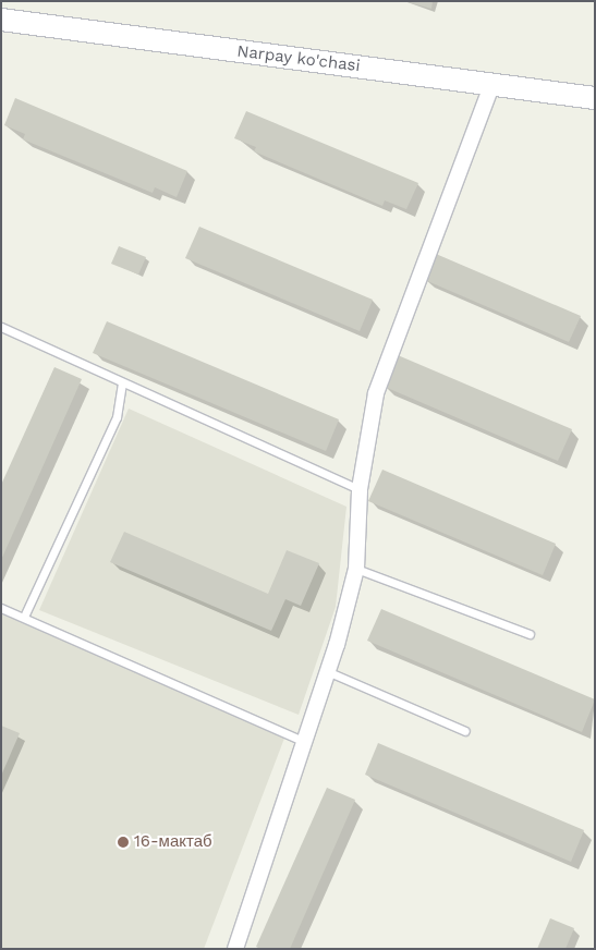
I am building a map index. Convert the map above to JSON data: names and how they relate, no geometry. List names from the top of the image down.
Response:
{
  "streets": {
    "main road": ["Narpay ko'chasi"]
  },
  "places": ["16-мактаб"]
}
